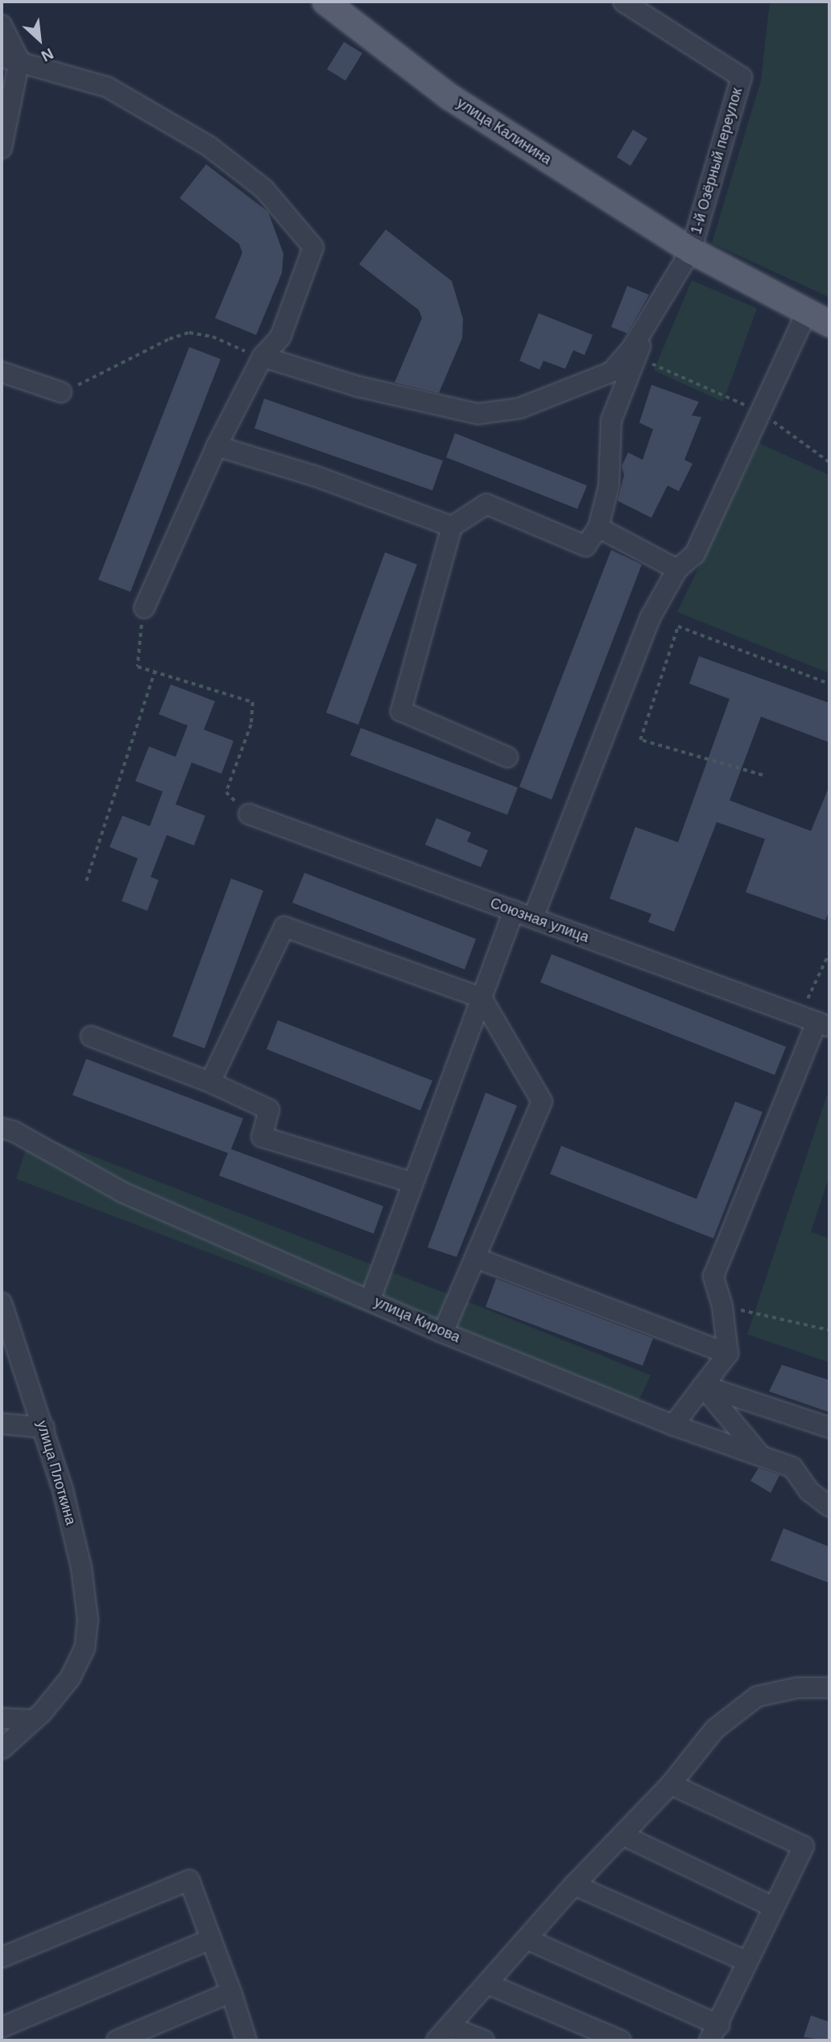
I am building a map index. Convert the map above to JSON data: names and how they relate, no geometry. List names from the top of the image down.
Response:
{
  "streets": {
    "main road": ["улица Калинина"],
    "street": [
      "1-й Озёрный переулок",
      "Союзная улица",
      "улица Кирова",
      "улица Плоткина"
    ]
  },
  "crossings": [
    ["улица Калинина", "1-й Озёрный переулок"]
  ],
  "north": "bottom right"
}
